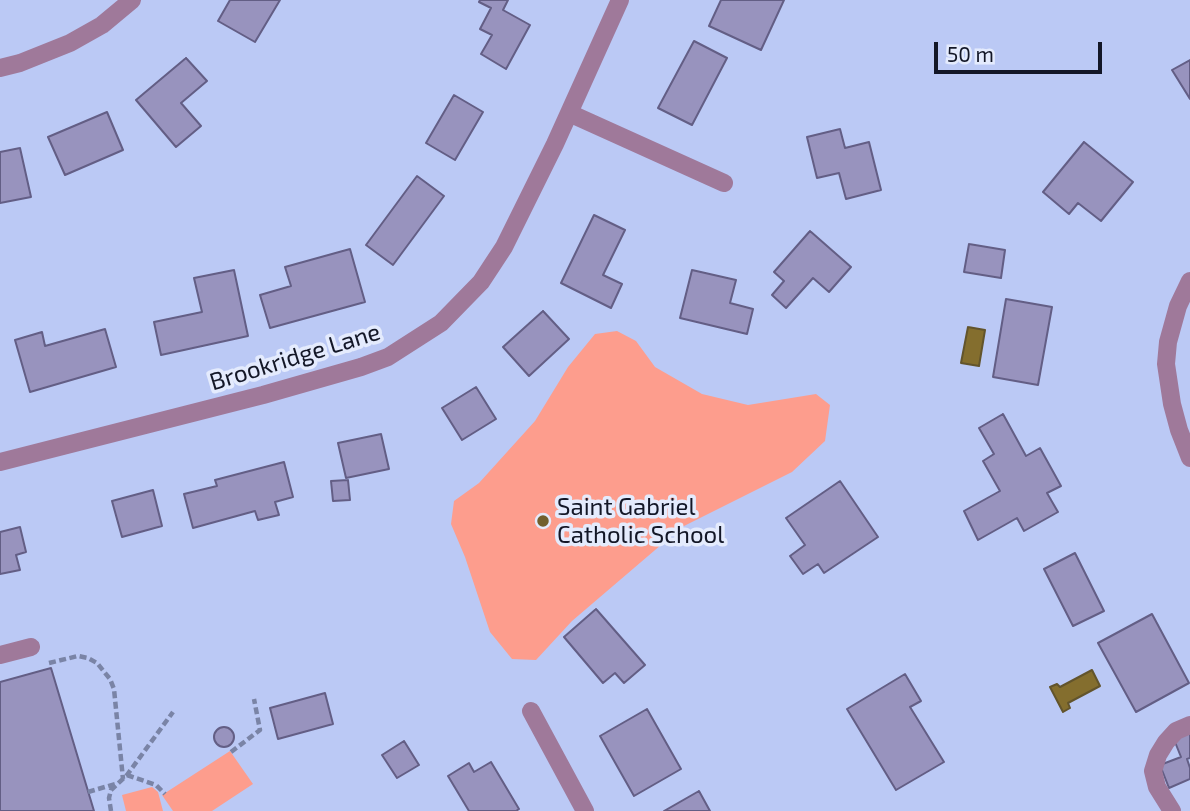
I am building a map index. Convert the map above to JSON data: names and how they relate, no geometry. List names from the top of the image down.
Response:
{
  "streets": {
    "street": ["Brookridge Lane"]
  },
  "places": ["Saint Gabriel Catholic School"],
  "scale_bar": "50 m"
}
